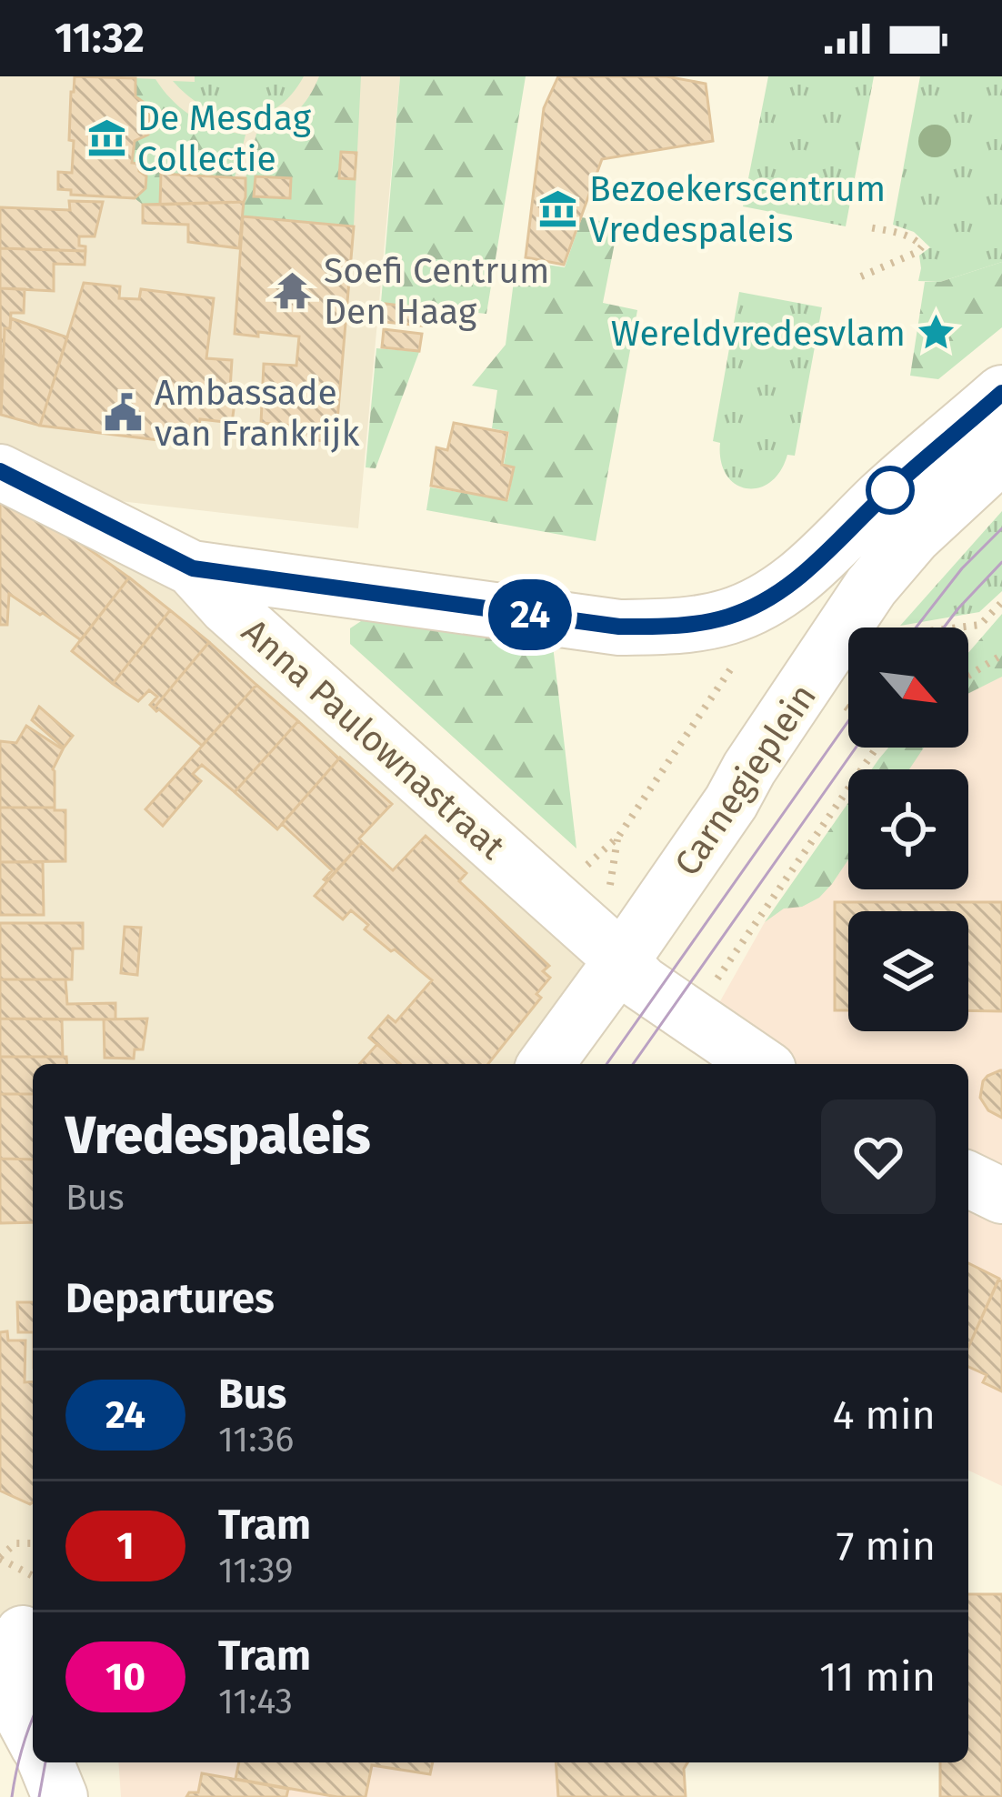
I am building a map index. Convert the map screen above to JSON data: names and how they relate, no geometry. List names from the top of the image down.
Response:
{
  "streets": {
    "street": ["Anna Paulownastraat", "Carnegieplein"]
  },
  "crossings": [
    ["Anna Paulownastraat", "Carnegieplein"]
  ],
  "places": {
    "museum": ["De Mesdag Collectie", "Bezoekerscentrum Vredespaleis"],
    "temple": ["Soefi Centrum Den Haag"],
    "place": ["Wereldvredesvlam"],
    "public building": ["Ambassade van Frankrijk"]
  },
  "lines": ["bus line 24"],
  "north": "bottom right",
  "page": {
    "status": "11:32",
    "on_map": "24",
    "heading": [
      ["Vredespaleis", "Bus"],
      "Departures"
    ],
    "list": [
      {
        "mark": "24",
        "name": "Bus",
        "note": "11:36",
        "value": "4 min"
      },
      {
        "mark": "1",
        "name": "Tram",
        "note": "11:39",
        "value": "7 min"
      },
      {
        "mark": "10",
        "name": "Tram",
        "note": "11:43",
        "value": "11 min"
      }
    ]
  }
}
